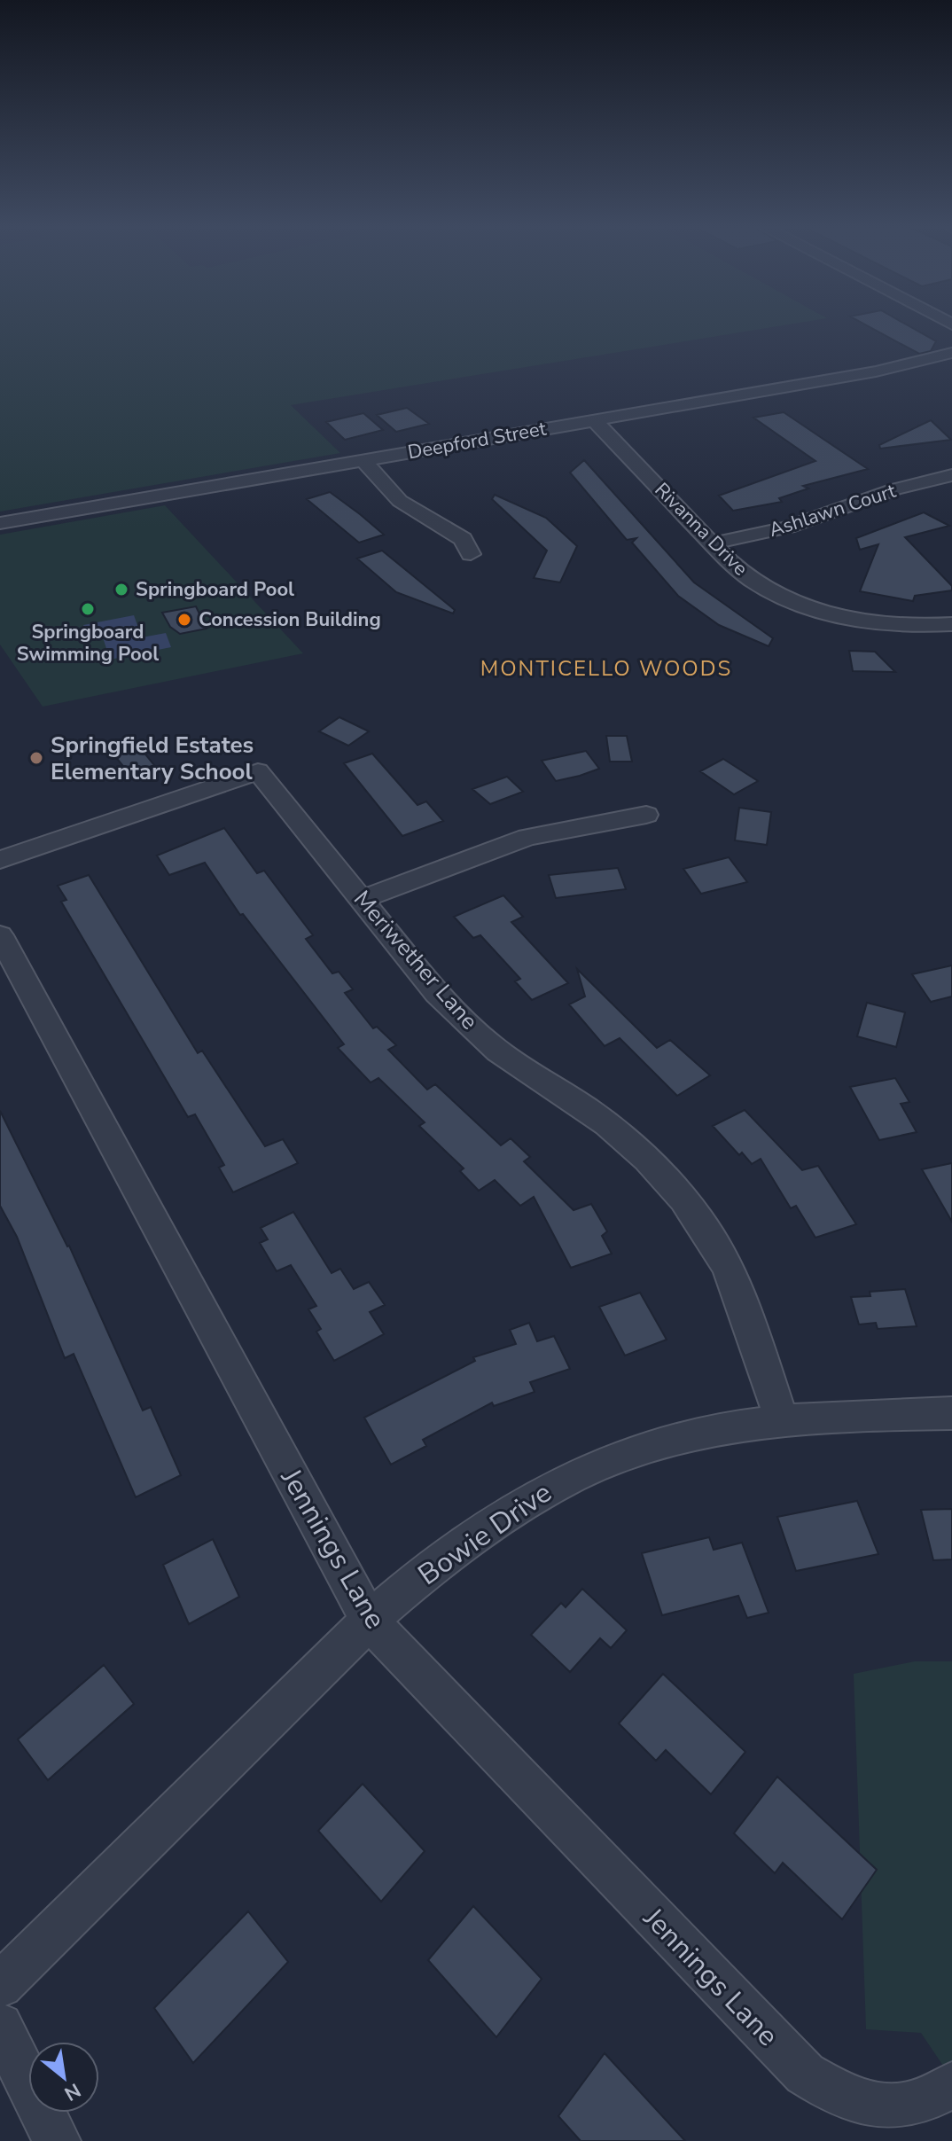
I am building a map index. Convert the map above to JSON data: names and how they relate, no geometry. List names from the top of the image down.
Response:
{
  "streets": {
    "street": [
      "Deepford Street",
      "Ashlawn Court",
      "Rivanna Drive",
      "Meriwether Lane",
      "Bowie Drive",
      "Jennings Lane"
    ]
  },
  "crossings": [
    ["Deepford Street", "Rivanna Drive"],
    ["Ashlawn Court", "Rivanna Drive"],
    ["Meriwether Lane", "Bowie Drive"],
    ["Bowie Drive", "Jennings Lane"]
  ],
  "districts": ["MONTICELLO WOODS"],
  "places": [
    "Springboard Pool",
    "Springboard Swimming Pool",
    "Concession Building",
    "Springfield Estates Elementary School"
  ],
  "north": "bottom right"
}
